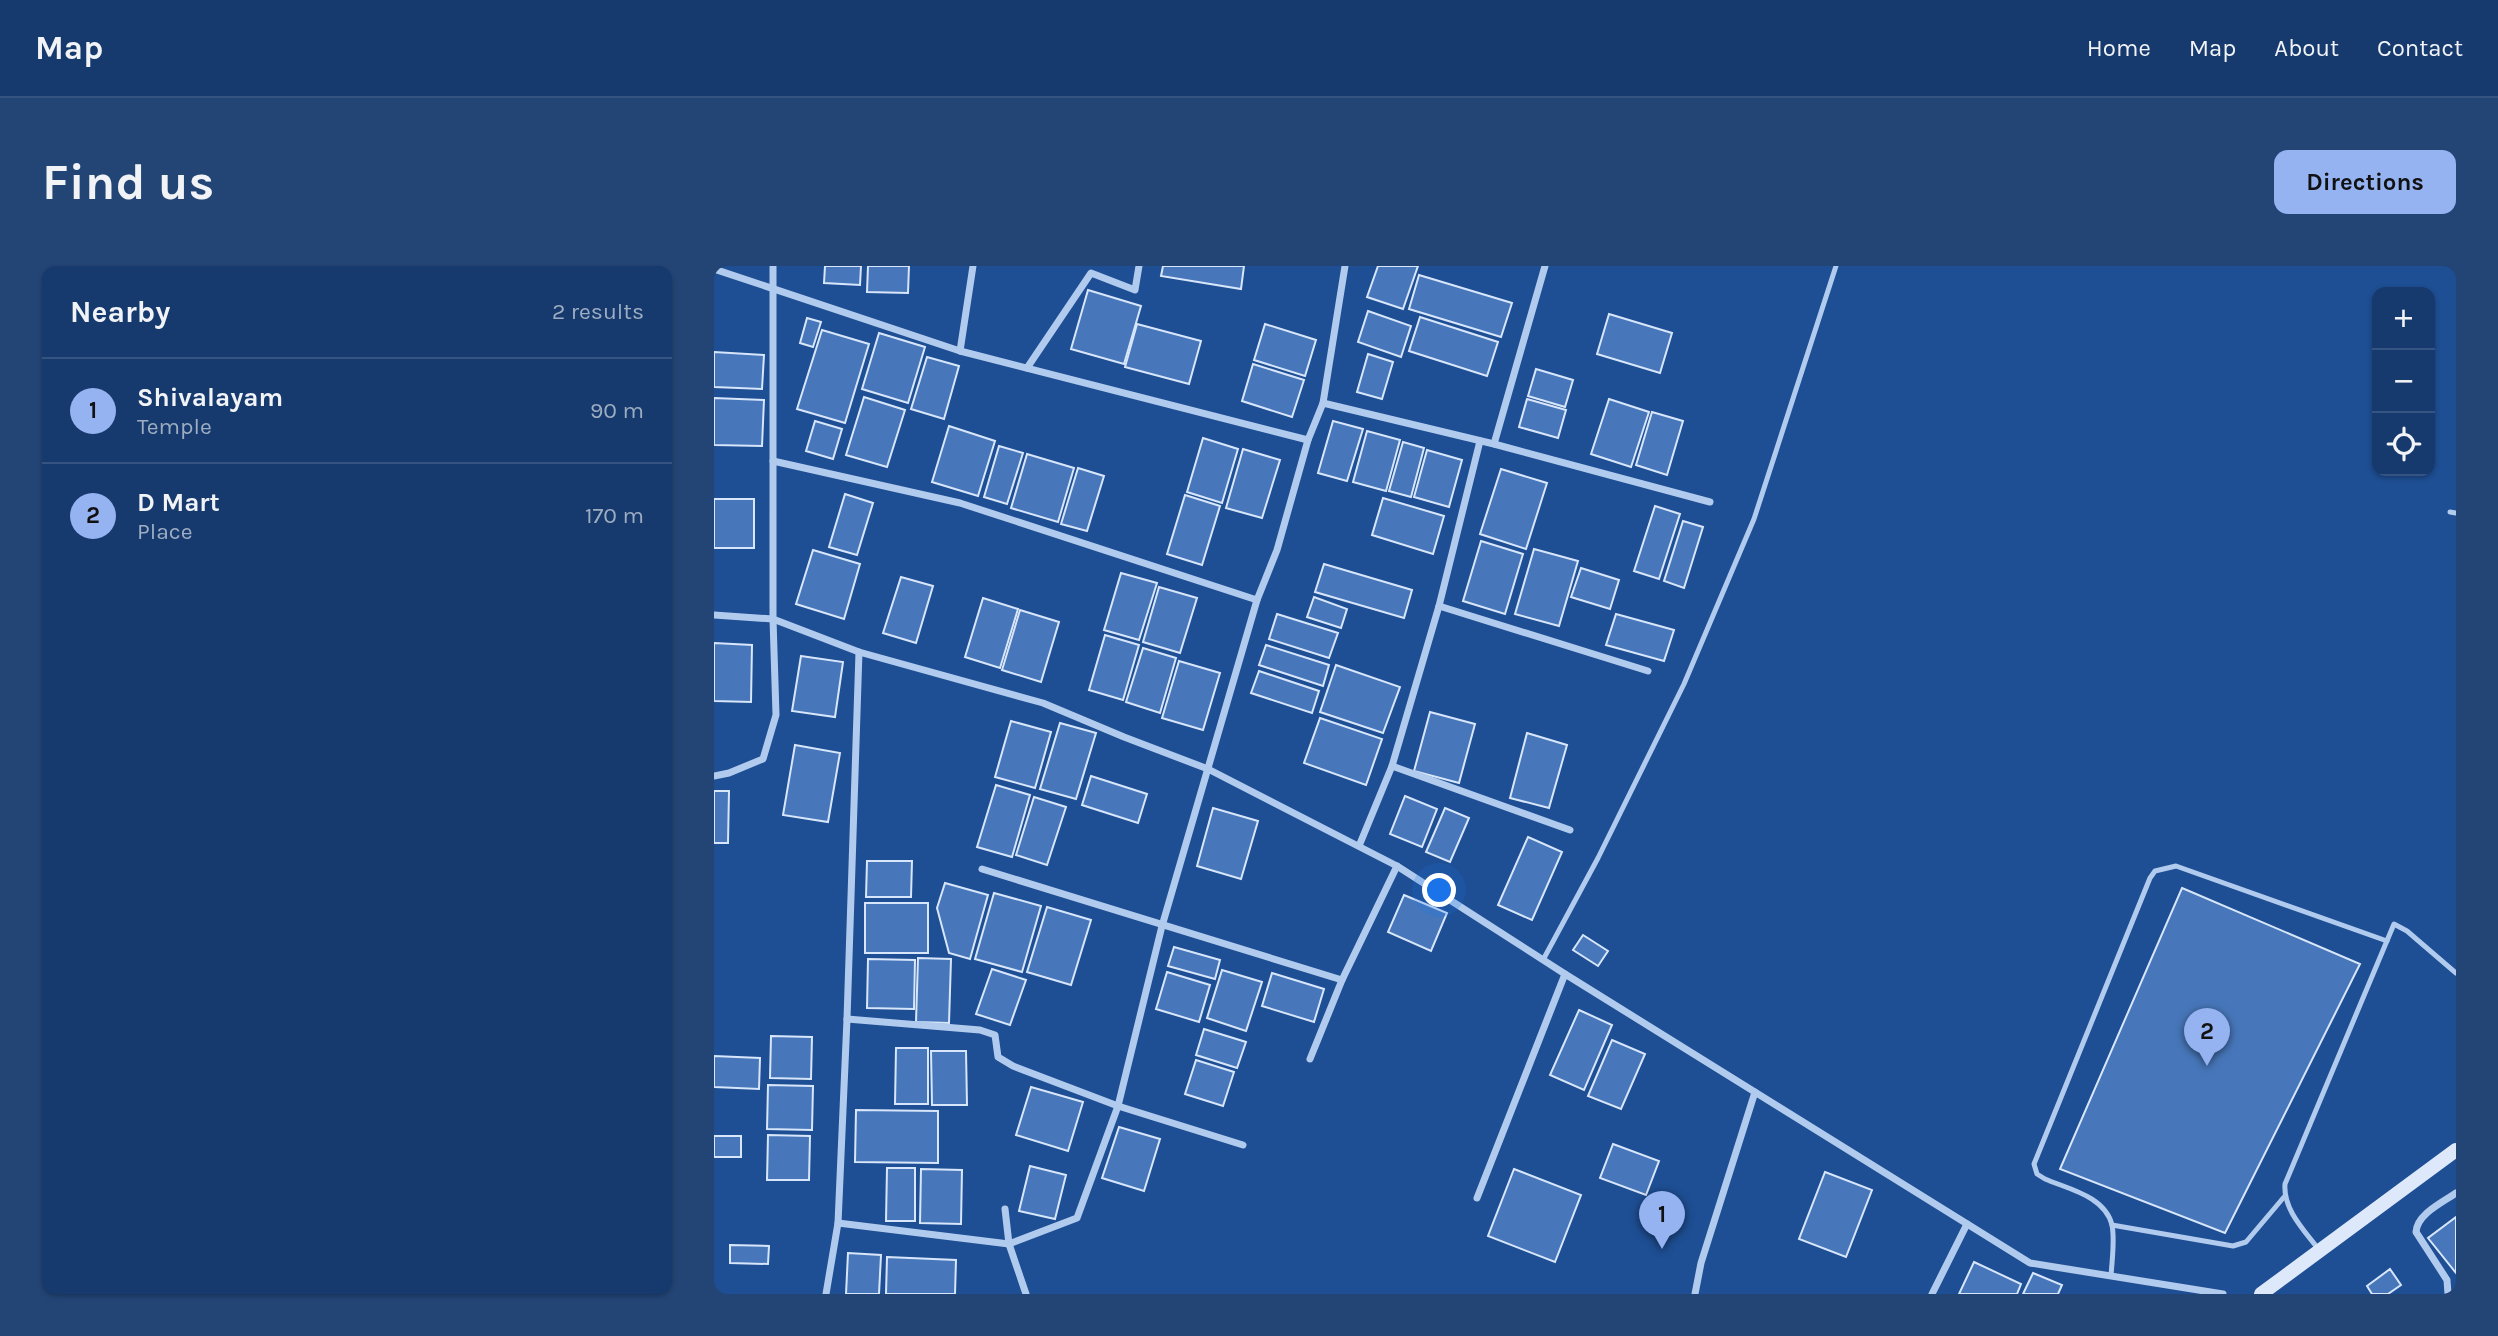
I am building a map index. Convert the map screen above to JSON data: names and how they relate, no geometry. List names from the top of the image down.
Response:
{
  "page": {
    "header": "Map",
    "nav": [
      "Home",
      "Map",
      "About",
      "Contact"
    ],
    "buttons": "Directions",
    "title": "Find us",
    "heading": ["Nearby", "2 results"],
    "map_buttons": ["+", "−"],
    "list": [
      {
        "mark": "1",
        "name": "Shivalayam",
        "note": "Temple",
        "value": "90 m"
      },
      {
        "mark": "2",
        "name": "D Mart",
        "note": "Place",
        "value": "170 m"
      }
    ],
    "pins": ["2", "1"]
  }
}
